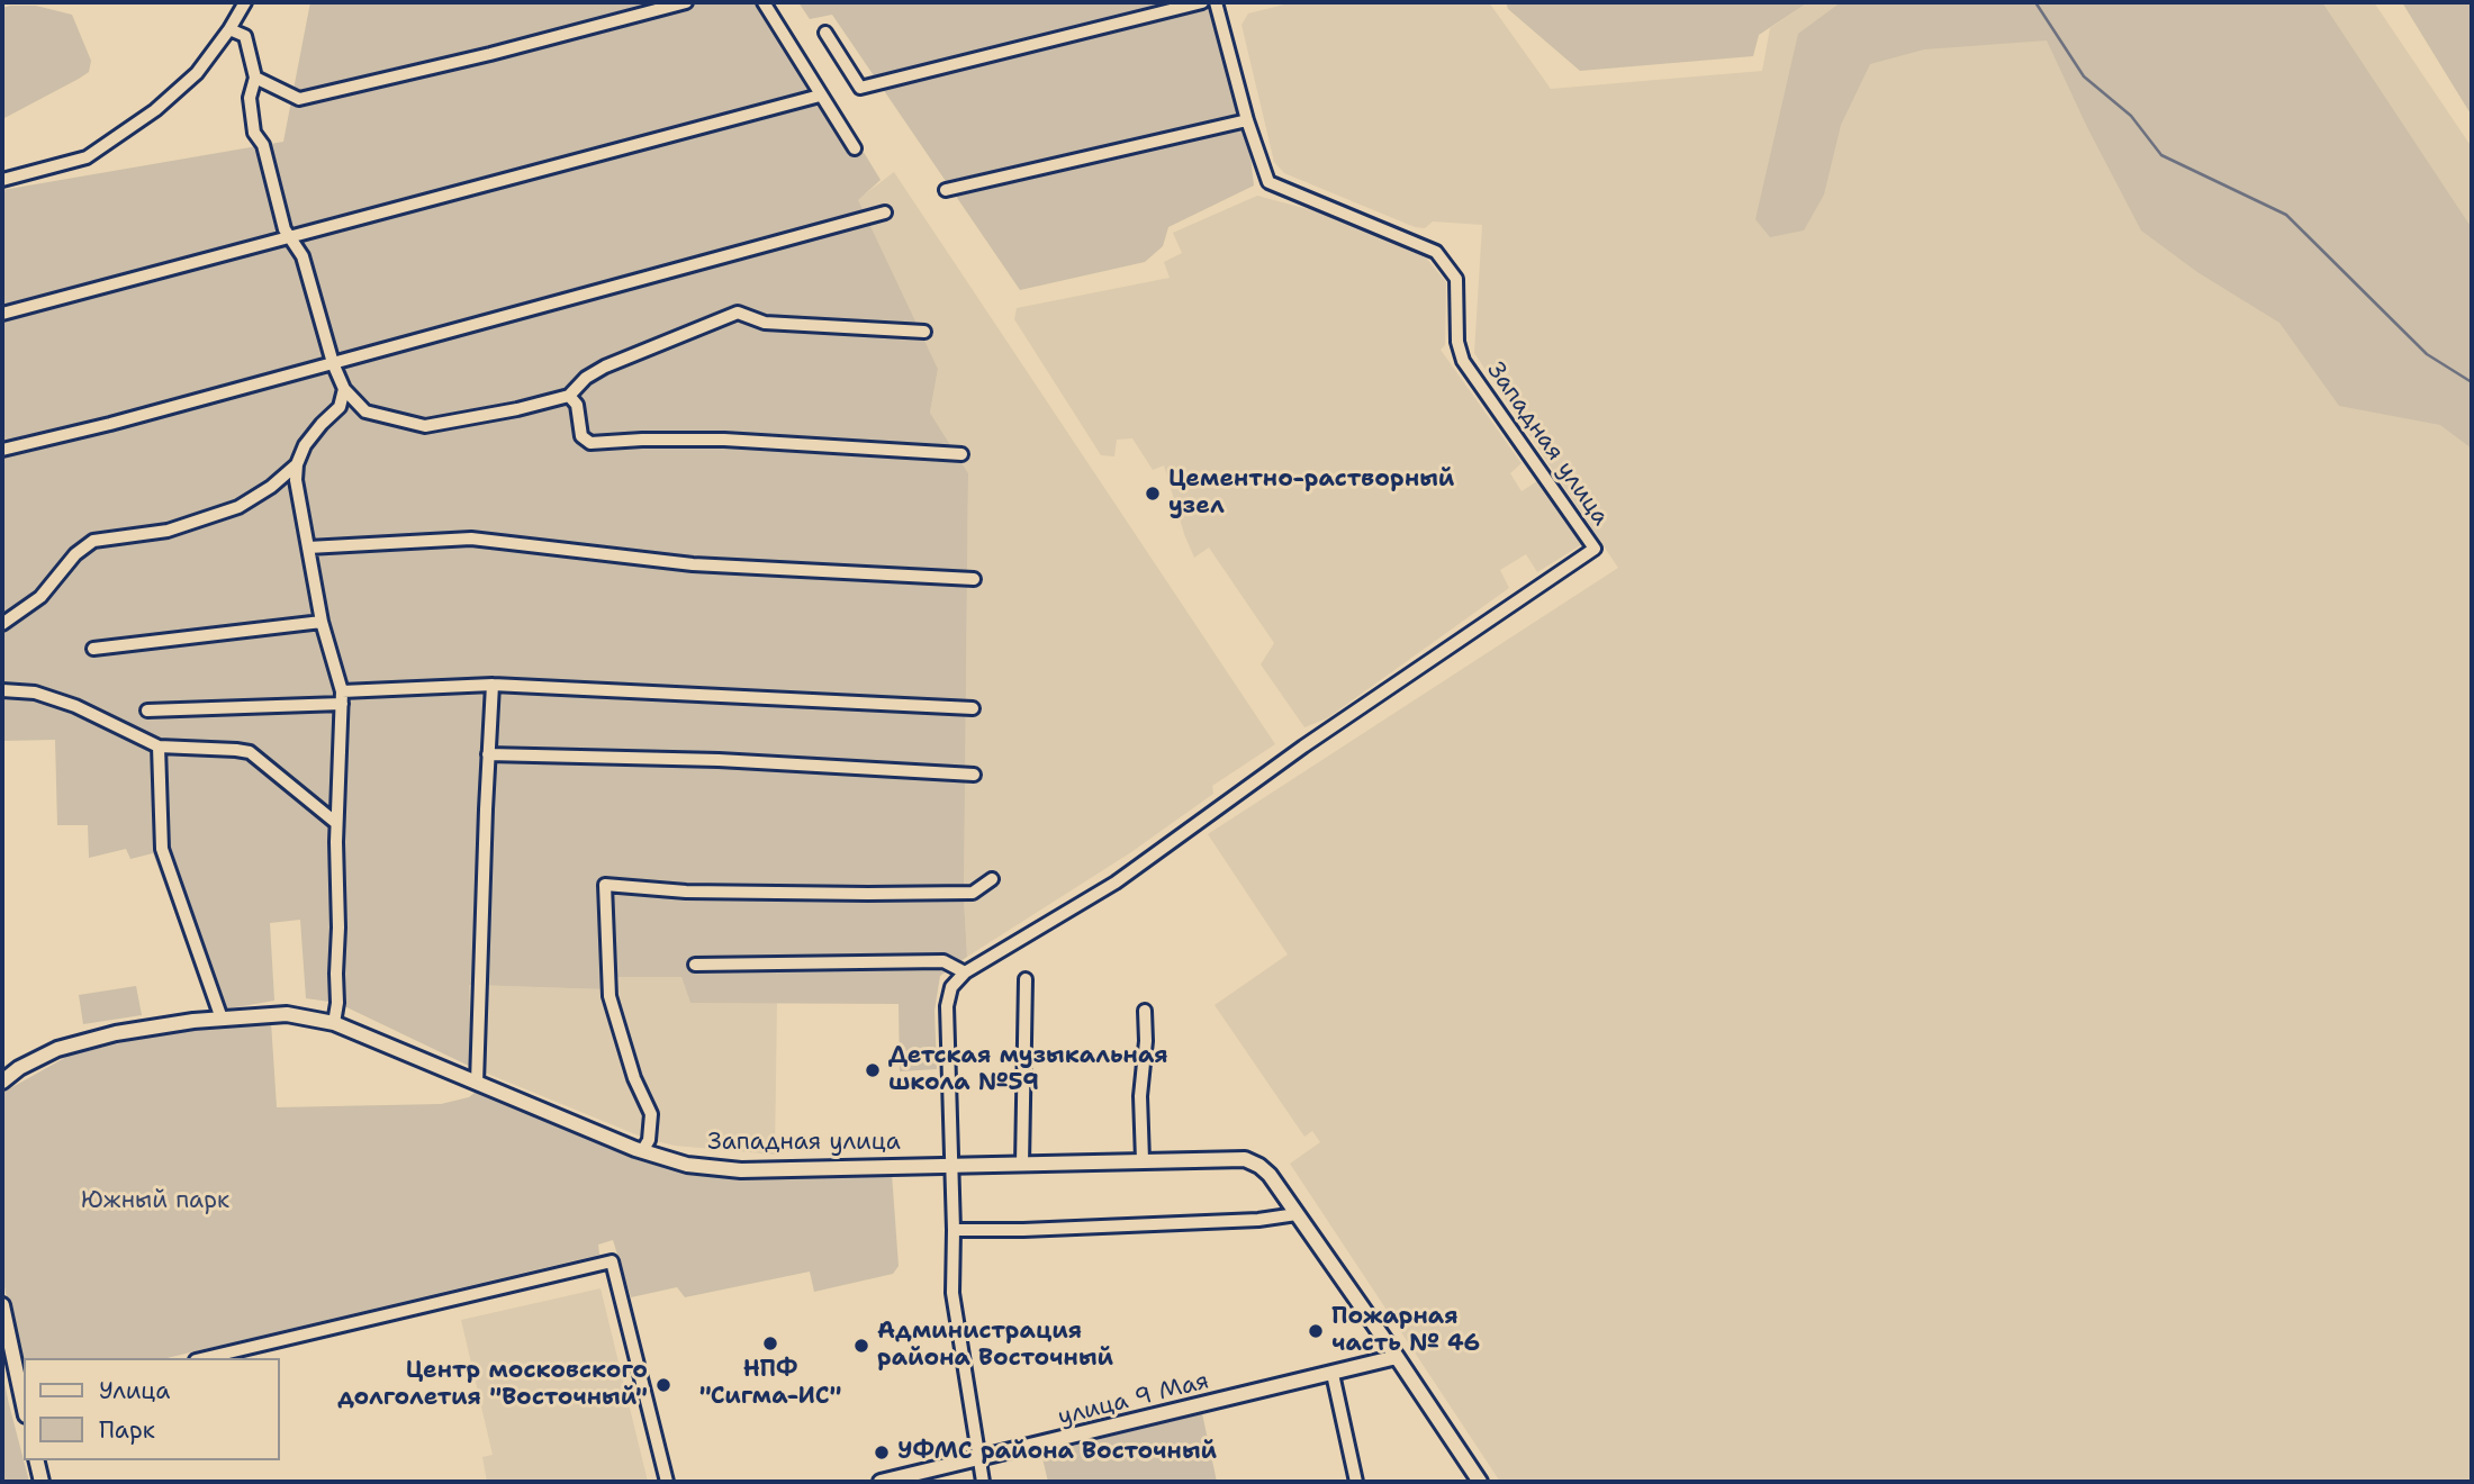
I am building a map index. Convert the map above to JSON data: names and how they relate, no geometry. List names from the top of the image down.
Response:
{
  "streets": {
    "street": ["Западная улица", "улица 9 Мая"]
  },
  "crossings": [
    ["Западная улица", "улица 9 Мая"]
  ],
  "parks": ["Южный парк"],
  "places": [
    "Цементно-растворный узел",
    "Детская музыкальная школа №59",
    "Пожарная часть № 46",
    "НПФ \"Сигма-ИС\"",
    "Администрация района Восточный",
    "Центр московского долголетия \"Восточный\"",
    "УФМС района Восточный"
  ],
  "legend": ["Улица", "Парк"]
}
